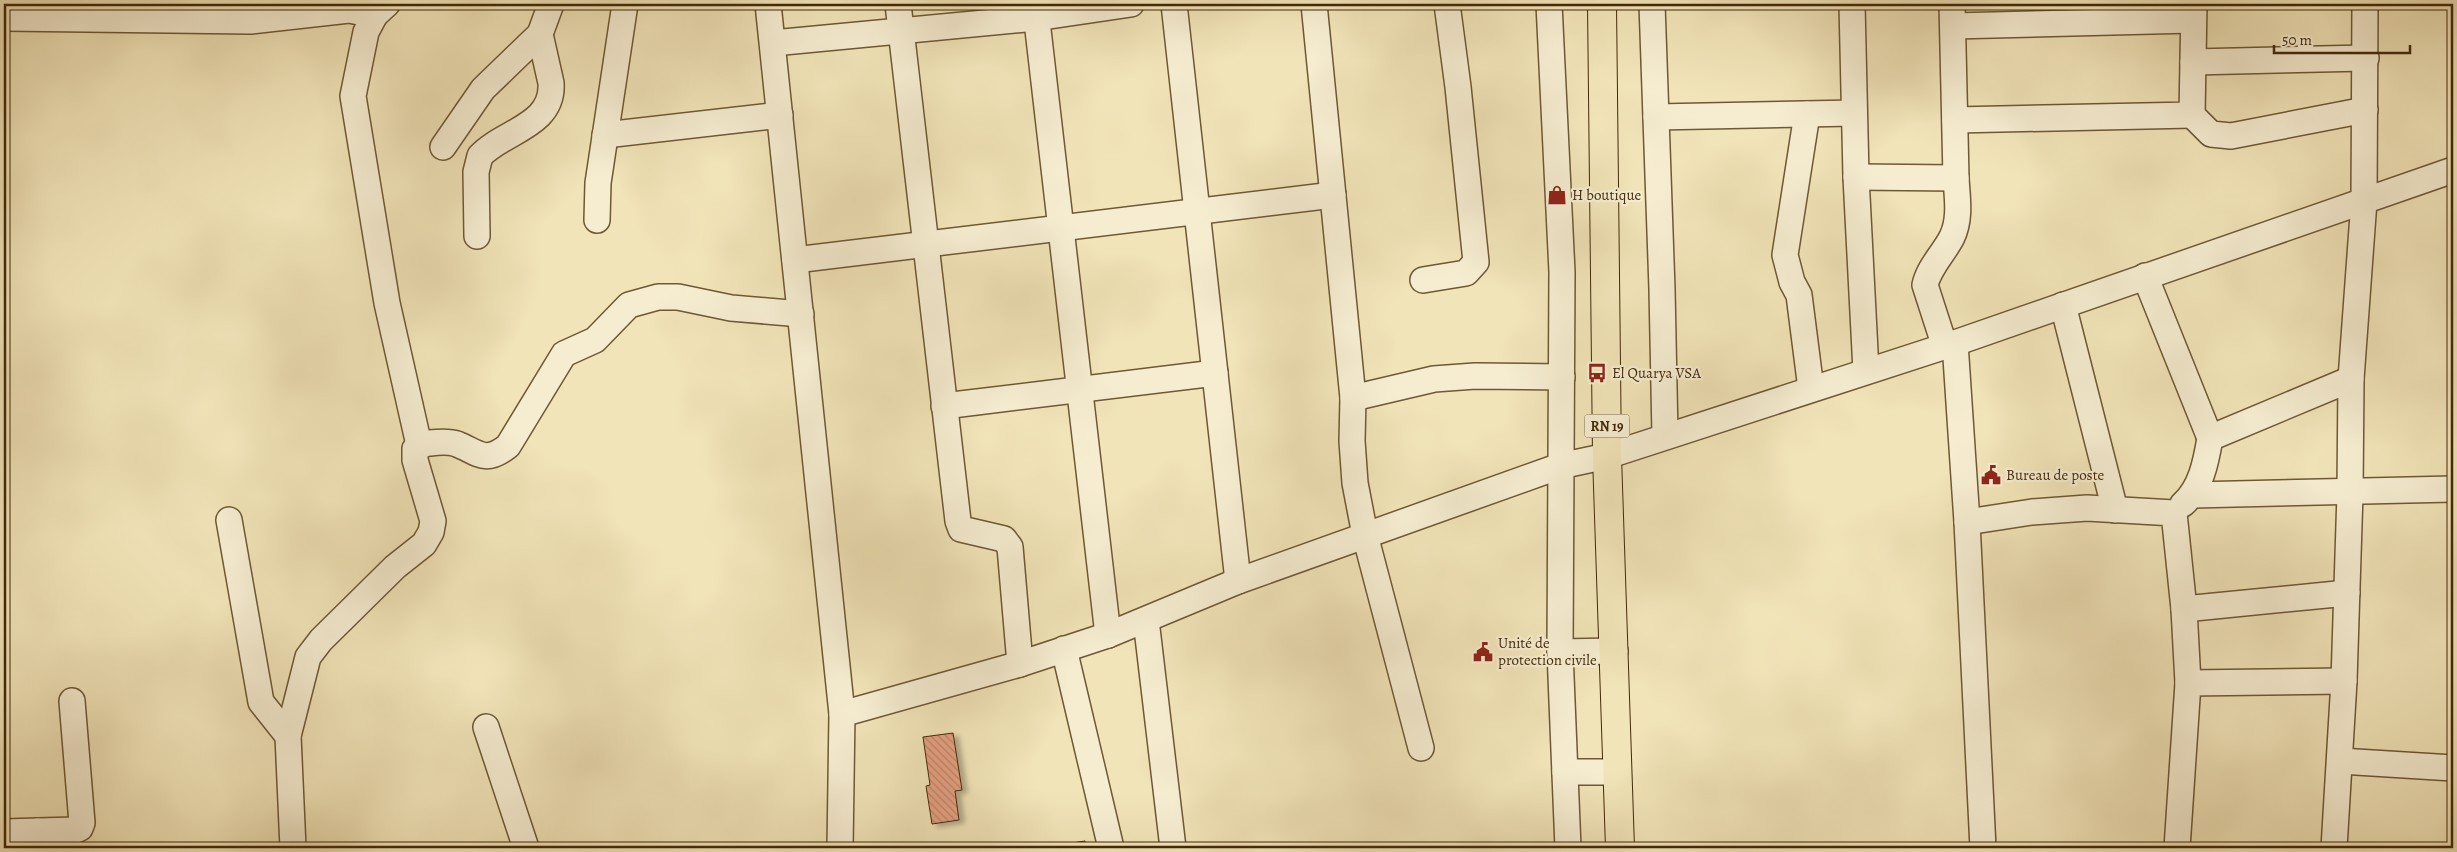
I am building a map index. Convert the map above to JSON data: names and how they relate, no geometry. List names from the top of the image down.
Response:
{
  "streets": {
    "highway": ["RN 19"]
  },
  "places": {
    "shop": ["H boutique"],
    "bus stop": ["El Quarya VSA"],
    "public building": ["Bureau de poste", "Unité de protection civile"]
  },
  "scale_bar": "50 m"
}
